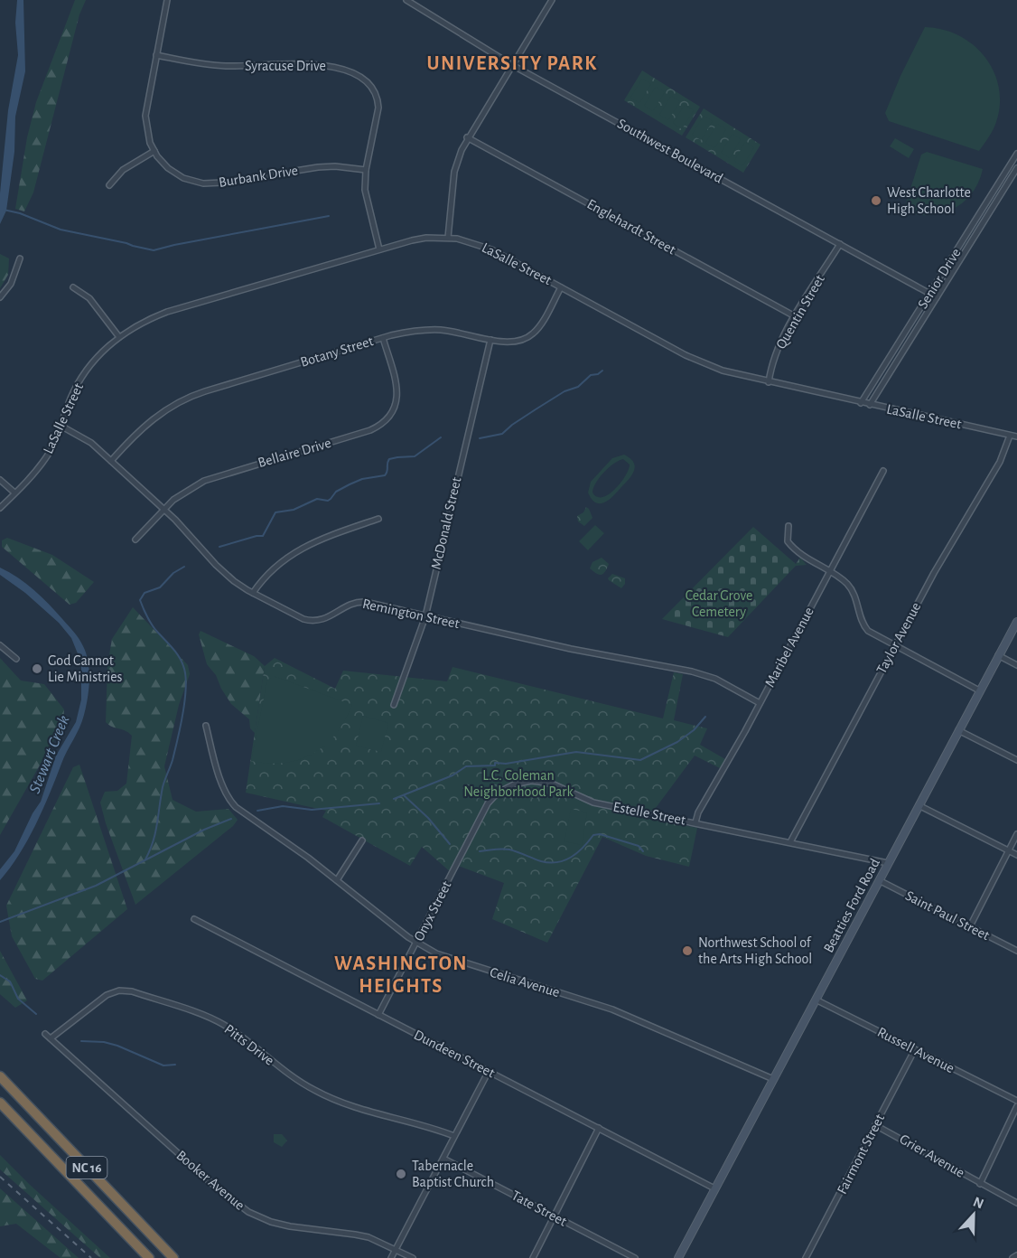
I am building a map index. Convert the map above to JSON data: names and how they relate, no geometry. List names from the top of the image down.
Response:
{
  "streets": {
    "highway": ["NC 16"],
    "main road": ["Beatties Ford Road"],
    "street": [
      "Syracuse Drive",
      "Southwest Boulevard",
      "Burbank Drive",
      "Englehardt Street",
      "LaSalle Street",
      "Senior Drive",
      "Quentin Street",
      "Botany Street",
      "Bellaire Drive",
      "McDonald Street",
      "Remington Street",
      "Taylor Avenue",
      "Maribel Avenue",
      "Estelle Street",
      "Onyx Street",
      "Saint Paul Street",
      "Celia Avenue",
      "Pitts Drive",
      "Russell Avenue",
      "Dundeen Street",
      "Fairmont Street",
      "Grier Avenue",
      "Booker Avenue",
      "Tate Street"
    ]
  },
  "crossings": [
    ["Syracuse Drive", "Burbank Drive"],
    ["Syracuse Drive", "LaSalle Street"],
    ["Southwest Boulevard", "Senior Drive"],
    ["Southwest Boulevard", "Quentin Street"],
    ["Englehardt Street", "Quentin Street"],
    ["LaSalle Street", "Senior Drive"],
    ["LaSalle Street", "Quentin Street"],
    ["LaSalle Street", "Botany Street"],
    ["LaSalle Street", "Remington Street"],
    ["LaSalle Street", "Taylor Avenue"],
    ["Botany Street", "Bellaire Drive"],
    ["Botany Street", "McDonald Street"],
    ["Botany Street", "Remington Street"],
    ["Bellaire Drive", "Remington Street"],
    ["McDonald Street", "Remington Street"],
    ["Remington Street", "Maribel Avenue"],
    ["Taylor Avenue", "Estelle Street"],
    ["Maribel Avenue", "Estelle Street"],
    ["Estelle Street", "Beatties Ford Road"],
    ["Estelle Street", "Onyx Street"],
    ["Beatties Ford Road", "Saint Paul Street"],
    ["Beatties Ford Road", "Celia Avenue"],
    ["Beatties Ford Road", "Russell Avenue"],
    ["Beatties Ford Road", "Dundeen Street"],
    ["Onyx Street", "Celia Avenue"],
    ["Onyx Street", "Dundeen Street"],
    ["Pitts Drive", "Booker Avenue"],
    ["Russell Avenue", "Fairmont Street"],
    ["Fairmont Street", "Grier Avenue"]
  ],
  "districts": ["UNIVERSITY PARK", "WASHINGTON HEIGHTS"],
  "water": ["Stewart Creek"],
  "parks": ["Cedar Grove Cemetery", "L.C. Coleman Neighborhood Park"],
  "places": [
    "West Charlotte High School",
    "God Cannot Lie Ministries",
    "Northwest School of the Arts High School",
    "Tabernacle Baptist Church"
  ],
  "north": "top"
}
